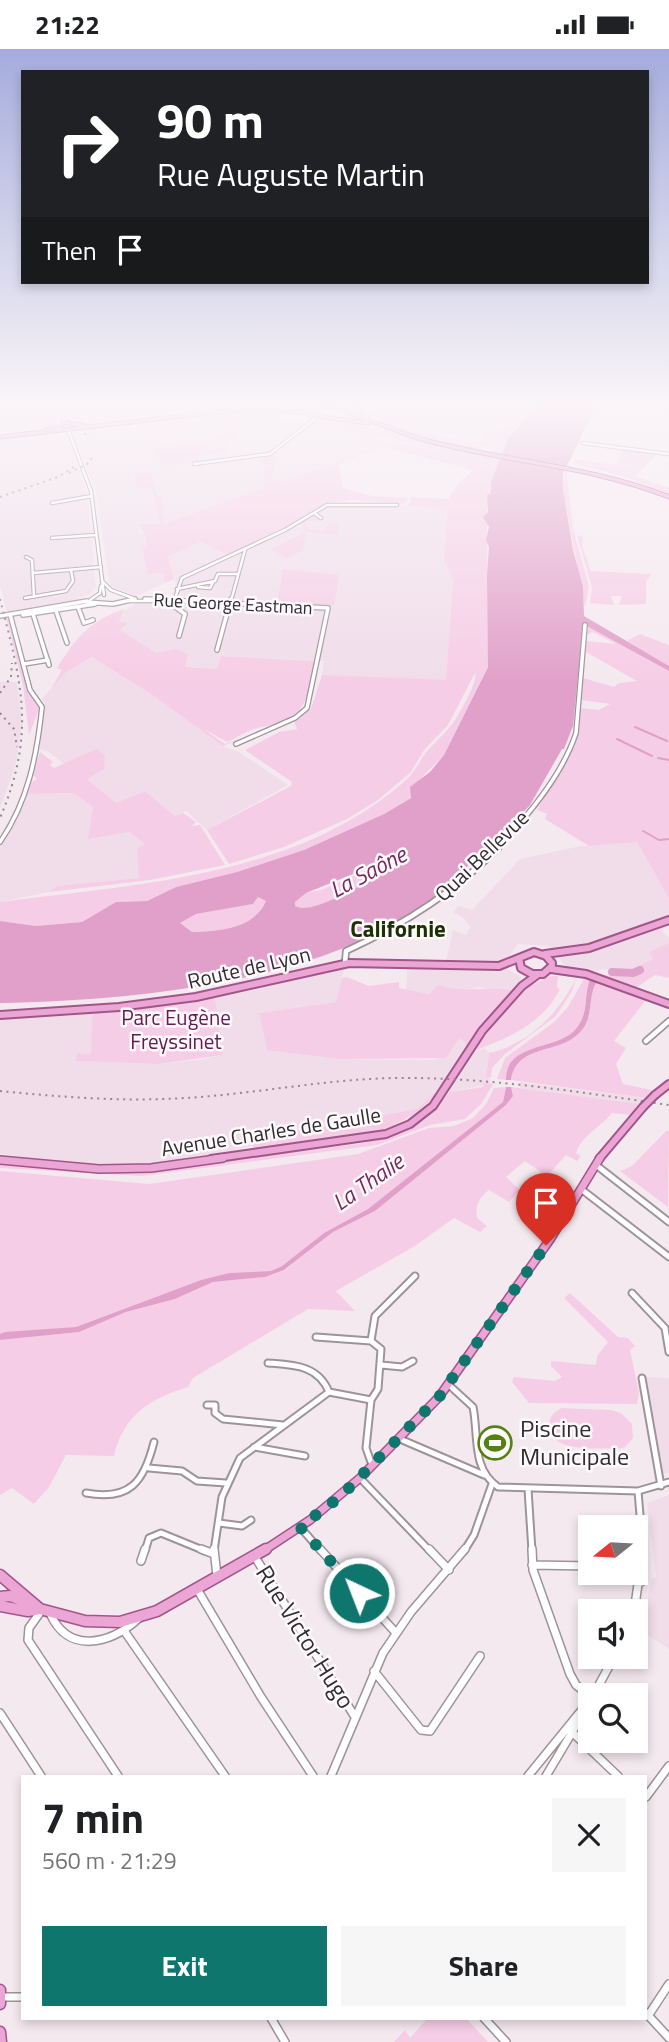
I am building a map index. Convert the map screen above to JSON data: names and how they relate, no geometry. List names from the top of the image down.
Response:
{
  "streets": {
    "main road": ["Route de Lyon", "Avenue Charles de Gaulle"],
    "street": ["Rue George Eastman", "Quai Bellevue", "Rue Victor Hugo"]
  },
  "crossings": [
    ["Quai Bellevue", "Route de Lyon"],
    ["Route de Lyon", "Avenue Charles de Gaulle"]
  ],
  "districts": ["Californie"],
  "water": ["La Saône", "La Thalie"],
  "parks": ["Parc Eugène Freyssinet"],
  "places": {
    "sports": ["Piscine Municipale"]
  },
  "north": "left",
  "page": {
    "status": "21:22",
    "turn": ["90 m", "Rue Auguste Martin"],
    "then": "Then",
    "heading": ["7 min", "560 m · 21:29"],
    "buttons": ["Exit", "Share"]
  }
}
